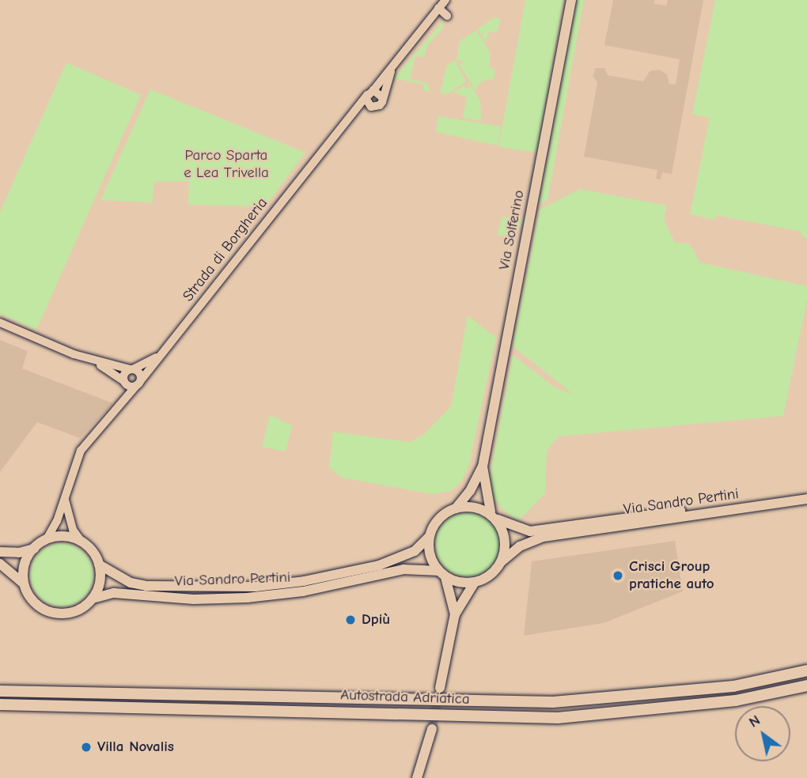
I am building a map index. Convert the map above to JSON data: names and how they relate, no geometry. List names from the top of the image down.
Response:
{
  "streets": {
    "highway": ["Autostrada Adriatica"],
    "main road": ["Via Solferino", "Via Sandro Pertini"],
    "street": ["Strada di Borgheria"]
  },
  "crossings": [
    ["Via Solferino", "Via Sandro Pertini"],
    ["Strada di Borgheria", "Via Sandro Pertini"]
  ],
  "parks": ["Parco Sparta e Lea Trivella"],
  "places": ["Crisci Group pratiche auto", "Dpiù", "Villa Novalis"],
  "north": "top left"
}
